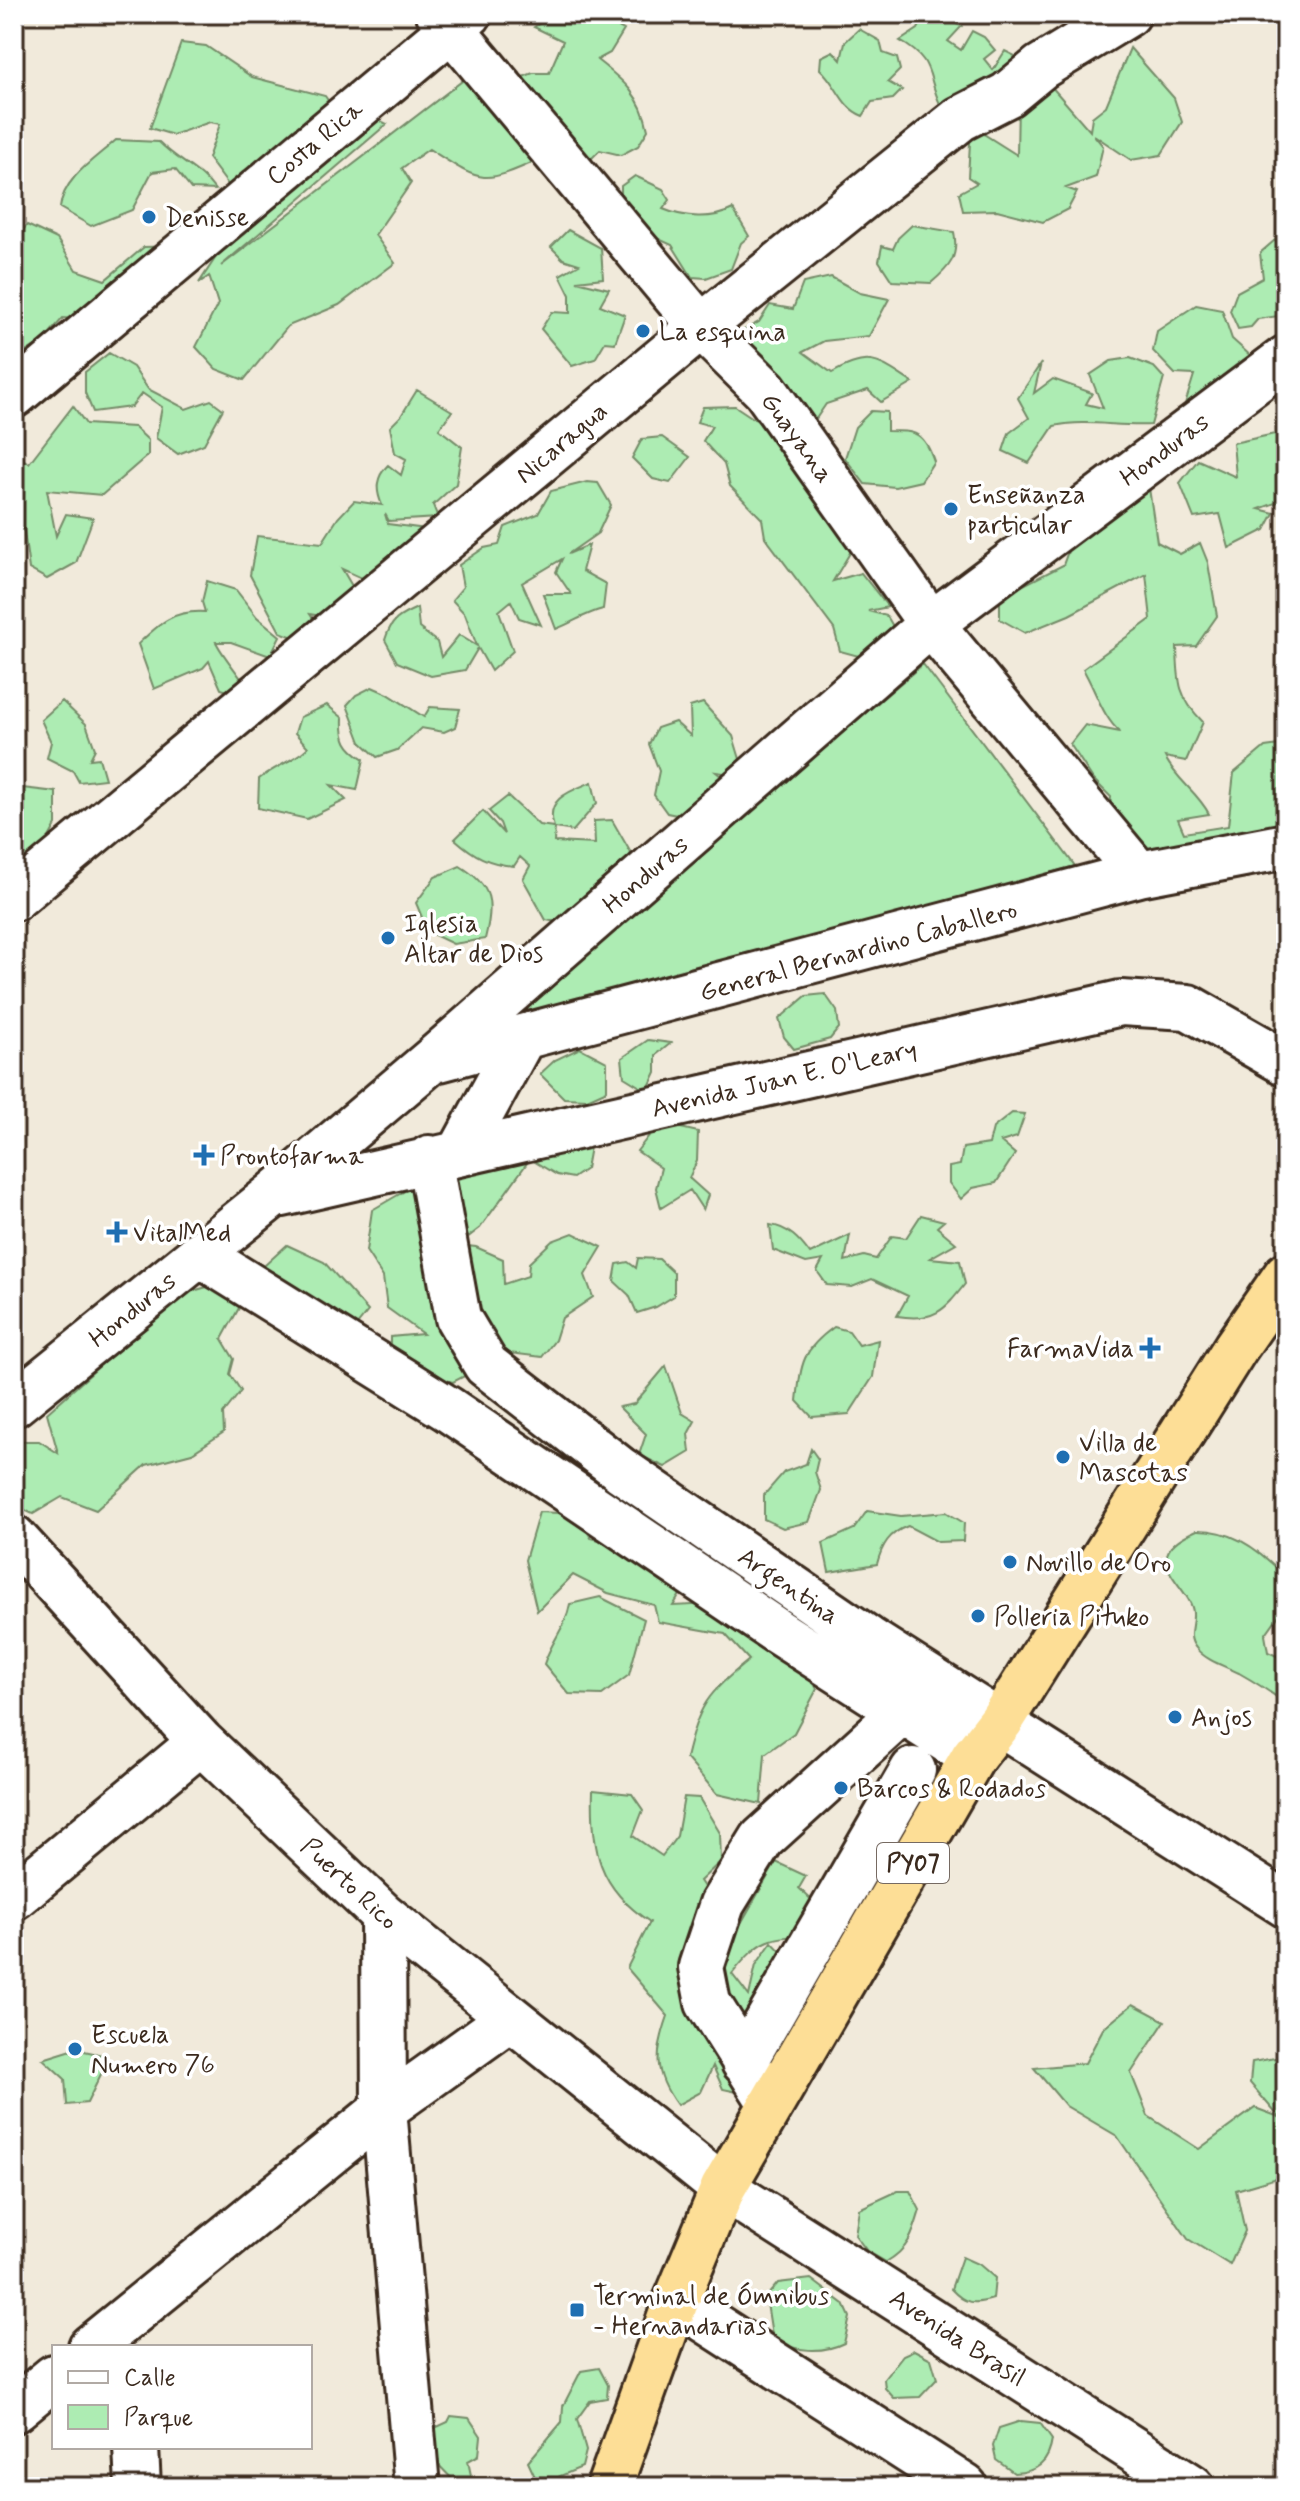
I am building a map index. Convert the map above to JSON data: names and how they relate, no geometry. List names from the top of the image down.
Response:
{
  "streets": {
    "highway": ["PY07"],
    "street": [
      "Costa Rica",
      "Guayana",
      "Nicaragua",
      "Honduras",
      "General Bernardino Caballero",
      "Avenida Juan E. O'Leary",
      "Argentina",
      "Puerto Rico",
      "Avenida Brasil"
    ]
  },
  "crossings": [
    ["Costa Rica", "Guayana"],
    ["Guayana", "Nicaragua"],
    ["Guayana", "Honduras"],
    ["Guayana", "General Bernardino Caballero"],
    ["Honduras", "General Bernardino Caballero"],
    ["Honduras", "Avenida Juan E. O'Leary"],
    ["Honduras", "Argentina"],
    ["Avenida Juan E. O'Leary", "Argentina"],
    ["Argentina", "PY07"],
    ["PY07", "Puerto Rico"],
    ["PY07", "Avenida Brasil"],
    ["Puerto Rico", "Avenida Brasil"]
  ],
  "places": {
    "other": [
      "Denisse",
      "La esquina",
      "Enseñanza particular",
      "Iglesia Altar de Dios",
      "Villa de Mascotas",
      "Novillo de Oro",
      "Polleria Pituko",
      "Anjos",
      "Barcos & Rodados",
      "Escuela Numero 76"
    ],
    "health": ["Prontofarma", "VitalMed", "FarmaVida"],
    "transit": ["Terminal de Ómnibus - Hernandarias"]
  },
  "legend": ["Calle", "Parque"]
}
